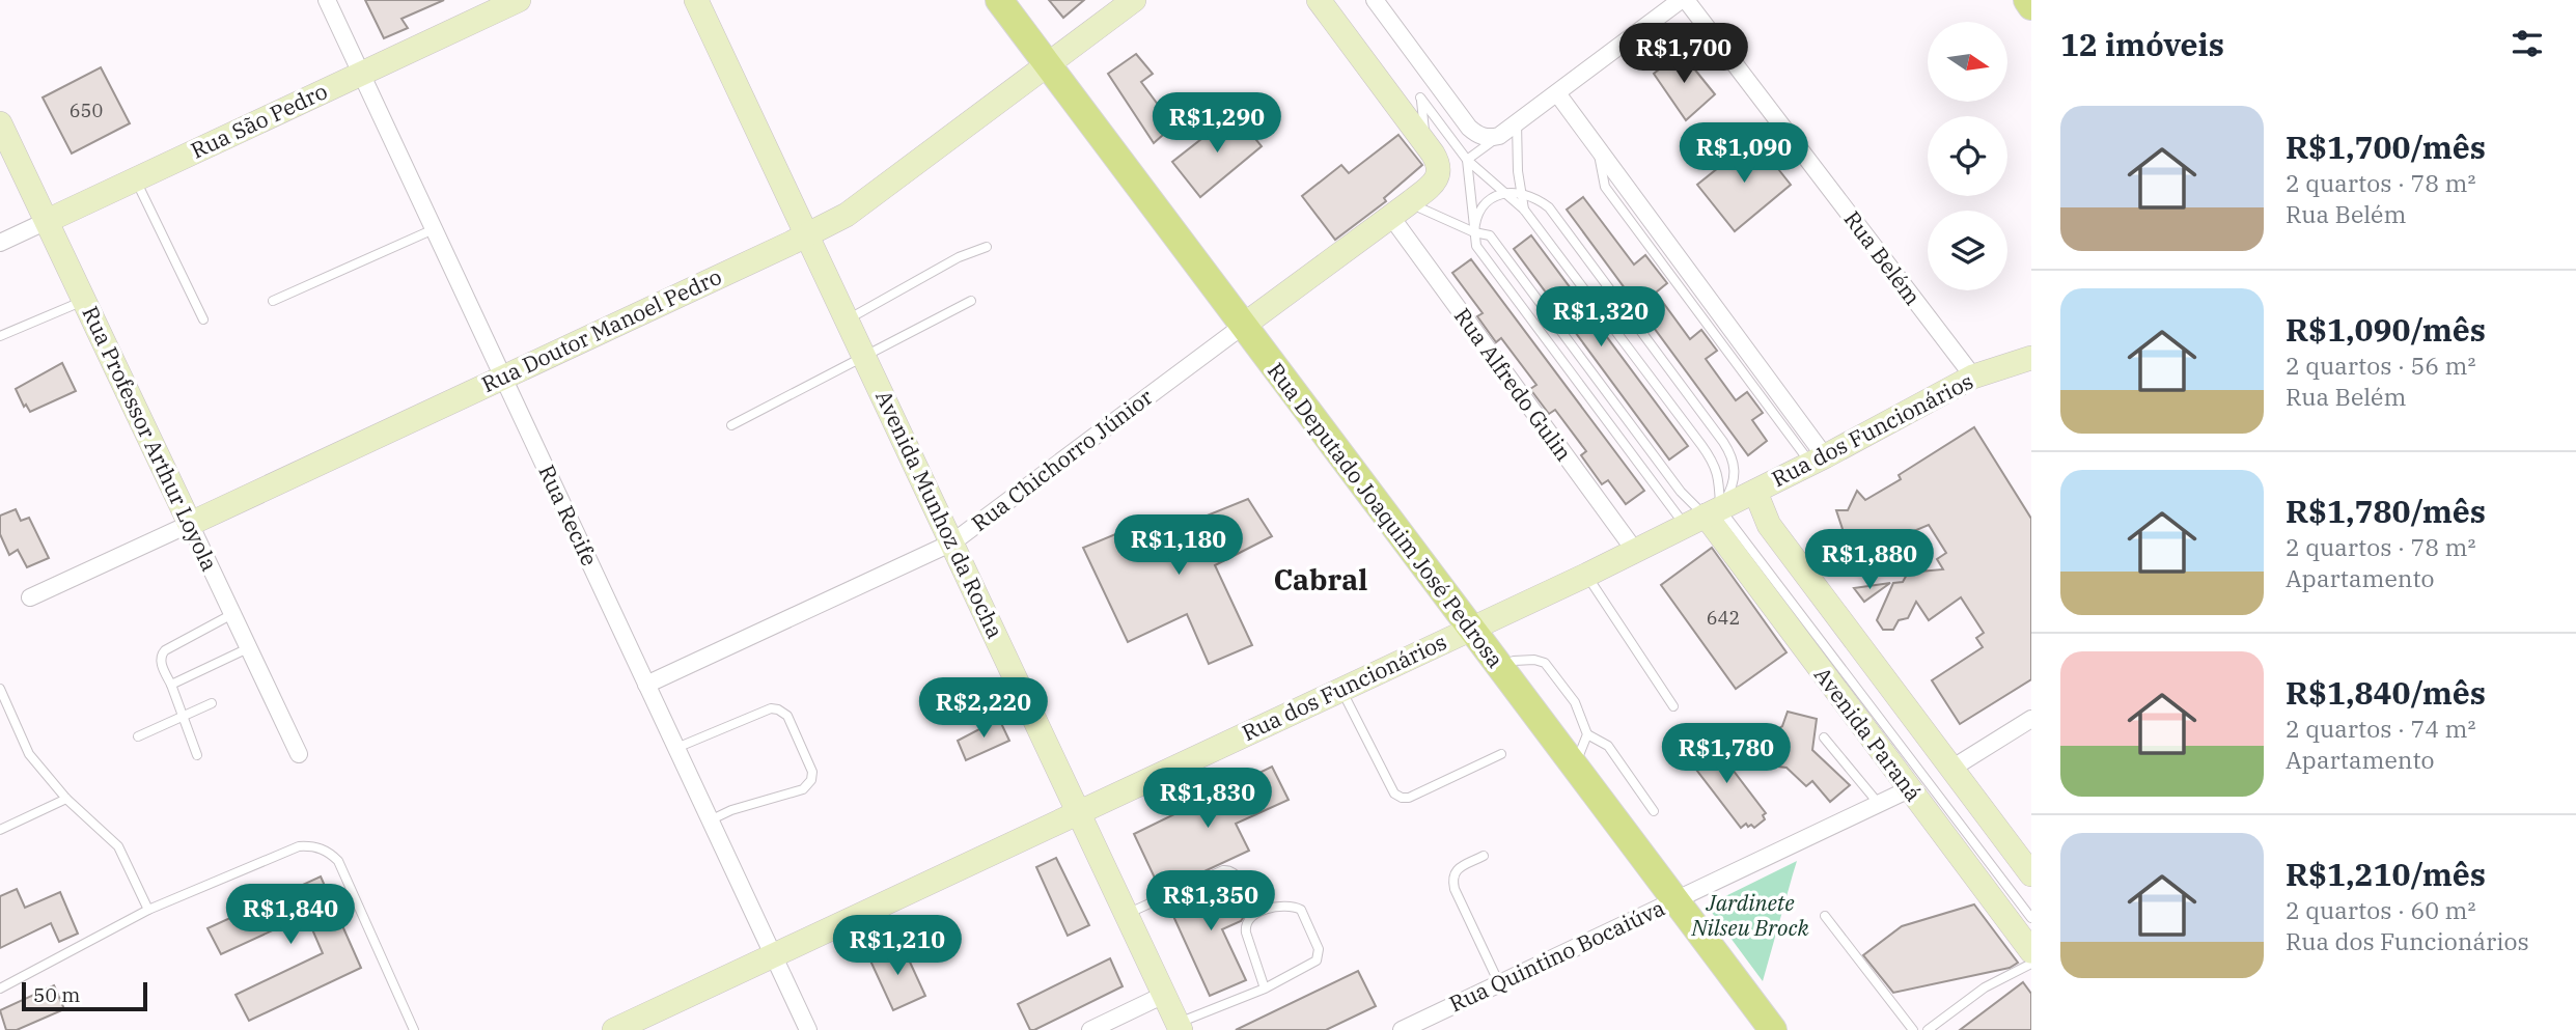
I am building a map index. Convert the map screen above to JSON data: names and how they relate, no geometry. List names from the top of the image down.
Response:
{
  "streets": {
    "main road": ["Rua Deputado Joaquim José Pedrosa"],
    "street": [
      "Rua São Pedro",
      "Rua Belém",
      "Rua Doutor Manoel Pedro",
      "Rua Alfredo Gulin",
      "Rua dos Funcionários",
      "Rua Professor Arthur Loyola",
      "Rua Chichorro Júnior",
      "Avenida Munhoz da Rocha",
      "Rua Recife",
      "Avenida Paraná",
      "Rua Quintino Bocaiúva"
    ]
  },
  "crossings": [
    ["Rua São Pedro", "Rua Professor Arthur Loyola"],
    ["Rua São Pedro", "Rua Recife"],
    ["Rua Belém", "Rua dos Funcionários"],
    ["Rua Doutor Manoel Pedro", "Rua Professor Arthur Loyola"],
    ["Rua Doutor Manoel Pedro", "Avenida Munhoz da Rocha"],
    ["Rua Doutor Manoel Pedro", "Rua Recife"],
    ["Rua Doutor Manoel Pedro", "Rua Deputado Joaquim José Pedrosa"],
    ["Rua Alfredo Gulin", "Rua dos Funcionários"],
    ["Rua Alfredo Gulin", "Rua Chichorro Júnior"],
    ["Rua dos Funcionários", "Avenida Munhoz da Rocha"],
    ["Rua dos Funcionários", "Rua Recife"],
    ["Rua dos Funcionários", "Rua Deputado Joaquim José Pedrosa"],
    ["Rua dos Funcionários", "Avenida Paraná"],
    ["Rua Chichorro Júnior", "Avenida Munhoz da Rocha"],
    ["Rua Chichorro Júnior", "Rua Recife"],
    ["Rua Chichorro Júnior", "Rua Deputado Joaquim José Pedrosa"],
    ["Rua Deputado Joaquim José Pedrosa", "Rua Quintino Bocaiúva"],
    ["Avenida Paraná", "Rua Quintino Bocaiúva"]
  ],
  "districts": ["Cabral"],
  "parks": ["Jardinete Nilseu Brock"],
  "house_numbers": ["650", "642"],
  "scale_bar": "50 m",
  "north": "right",
  "page": {
    "heading": "12 imóveis",
    "price": [
      "R$1,700",
      "R$1,290",
      "R$1,090",
      "R$1,320",
      "R$1,180",
      "R$1,880",
      "R$2,220",
      "R$1,780",
      "R$1,830",
      "R$1,350",
      "R$1,840",
      "R$1,210"
    ],
    "list": [
      {
        "name": "R$1,700/mês",
        "note": "2 quartos · 78 m² · Rua Belém"
      },
      {
        "name": "R$1,090/mês",
        "note": "2 quartos · 56 m² · Rua Belém"
      },
      {
        "name": "R$1,780/mês",
        "note": "2 quartos · 78 m² · Apartamento"
      },
      {
        "name": "R$1,840/mês",
        "note": "2 quartos · 74 m² · Apartamento"
      },
      {
        "name": "R$1,210/mês",
        "note": "2 quartos · 60 m² · Rua dos Funcionários"
      }
    ],
    "scale": "50 m"
  }
}
